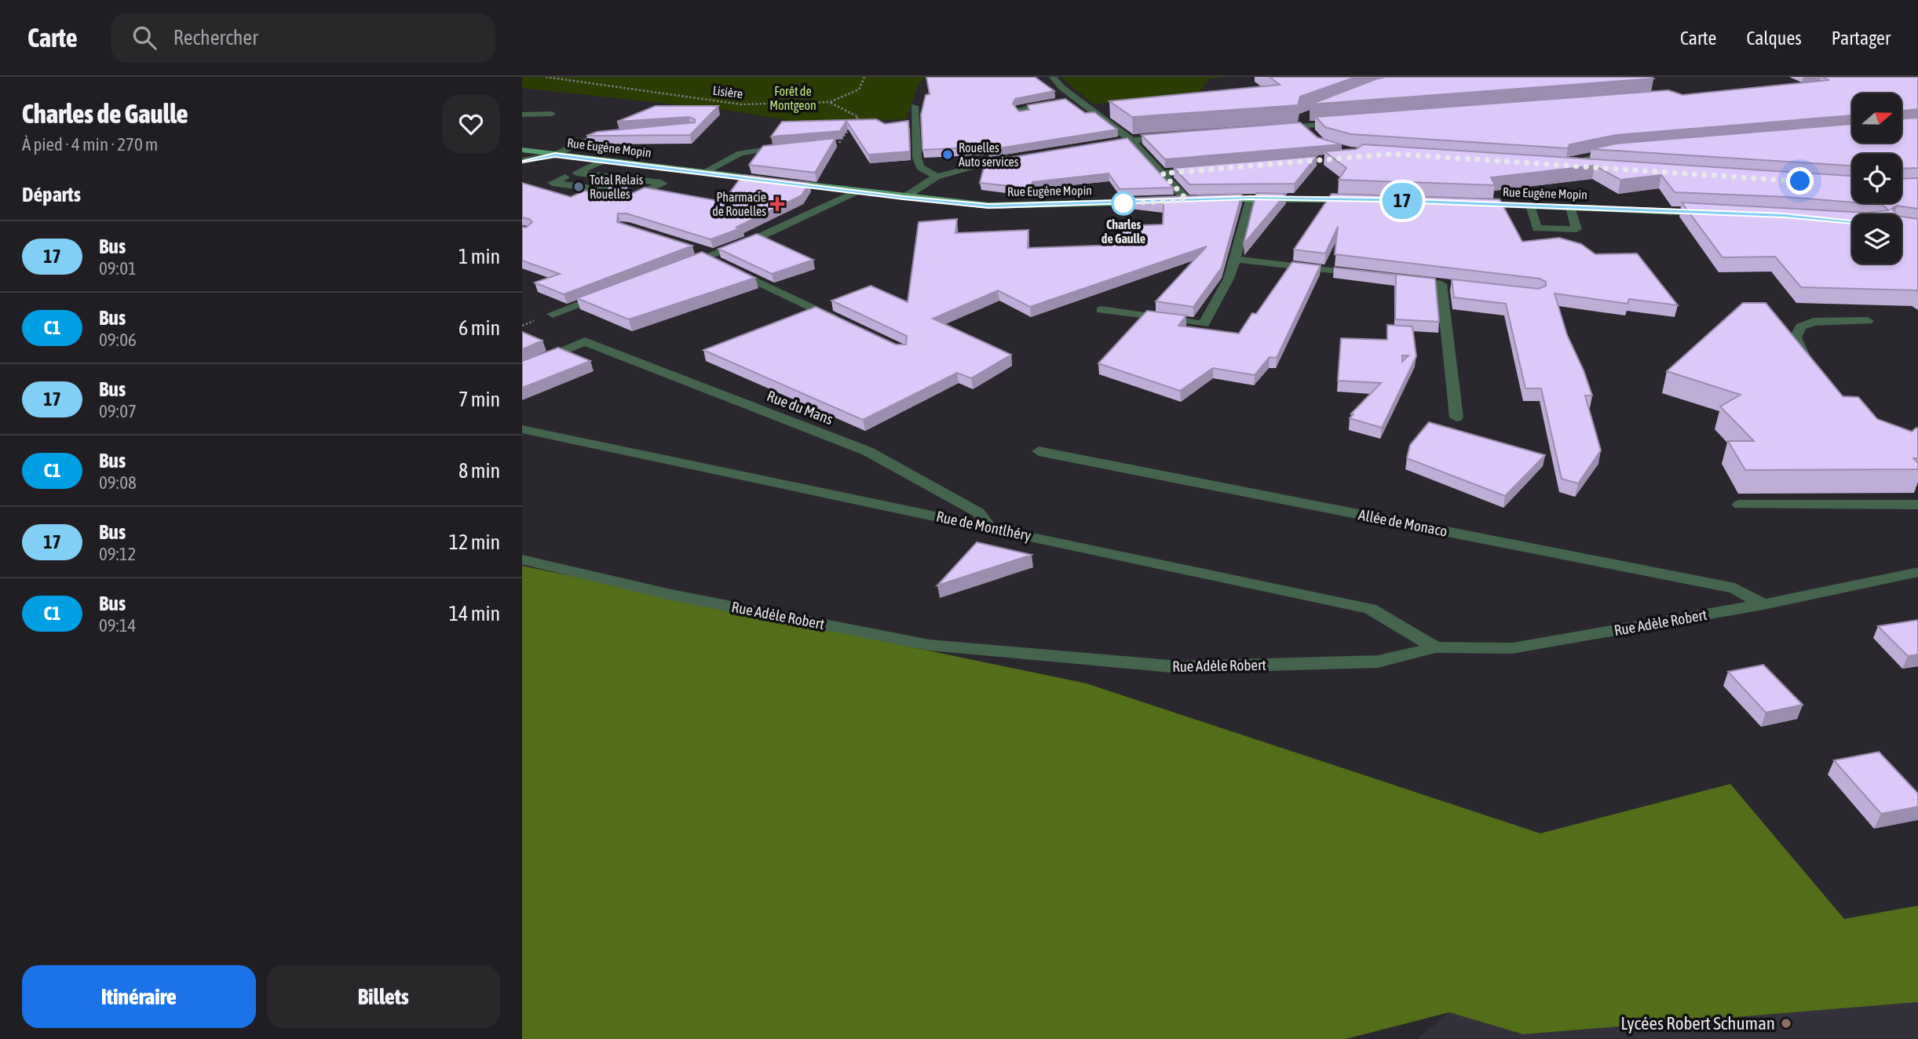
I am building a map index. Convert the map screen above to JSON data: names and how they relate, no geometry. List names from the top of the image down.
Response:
{
  "streets": {
    "main road": ["Rue Eugène Mopin"],
    "street": [
      "Rue du Mans",
      "Allée de Monaco",
      "Rue de Montlhéry",
      "Rue Adèle Robert"
    ],
    "path": ["Lisière"]
  },
  "crossings": [
    ["Rue du Mans", "Rue de Montlhéry"],
    ["Allée de Monaco", "Rue Adèle Robert"],
    ["Rue de Montlhéry", "Rue Adèle Robert"]
  ],
  "parks": ["Forêt de Montgeon"],
  "places": {
    "other": [
      "Rouelles Auto services",
      "Total Relais Rouelles",
      "Charles de Gaulle",
      "Lycées Robert Schuman"
    ],
    "health": ["Pharmacie de Rouelles"]
  },
  "lines": ["bus line 17"],
  "north": "right",
  "page": {
    "header": "Carte",
    "search": "Rechercher",
    "nav": ["Carte", "Calques", "Partager"],
    "heading": [
      ["Charles de Gaulle", "À pied · 4 min · 270 m"],
      "Départs"
    ],
    "on_map": "17",
    "list": [
      {
        "mark": "17",
        "name": "Bus",
        "note": "09:01",
        "value": "1 min"
      },
      {
        "mark": "C1",
        "name": "Bus",
        "note": "09:06",
        "value": "6 min"
      },
      {
        "mark": "17",
        "name": "Bus",
        "note": "09:07",
        "value": "7 min"
      },
      {
        "mark": "C1",
        "name": "Bus",
        "note": "09:08",
        "value": "8 min"
      },
      {
        "mark": "17",
        "name": "Bus",
        "note": "09:12",
        "value": "12 min"
      },
      {
        "mark": "C1",
        "name": "Bus",
        "note": "09:14",
        "value": "14 min"
      }
    ],
    "buttons": ["Itinéraire", "Billets"]
  }
}
